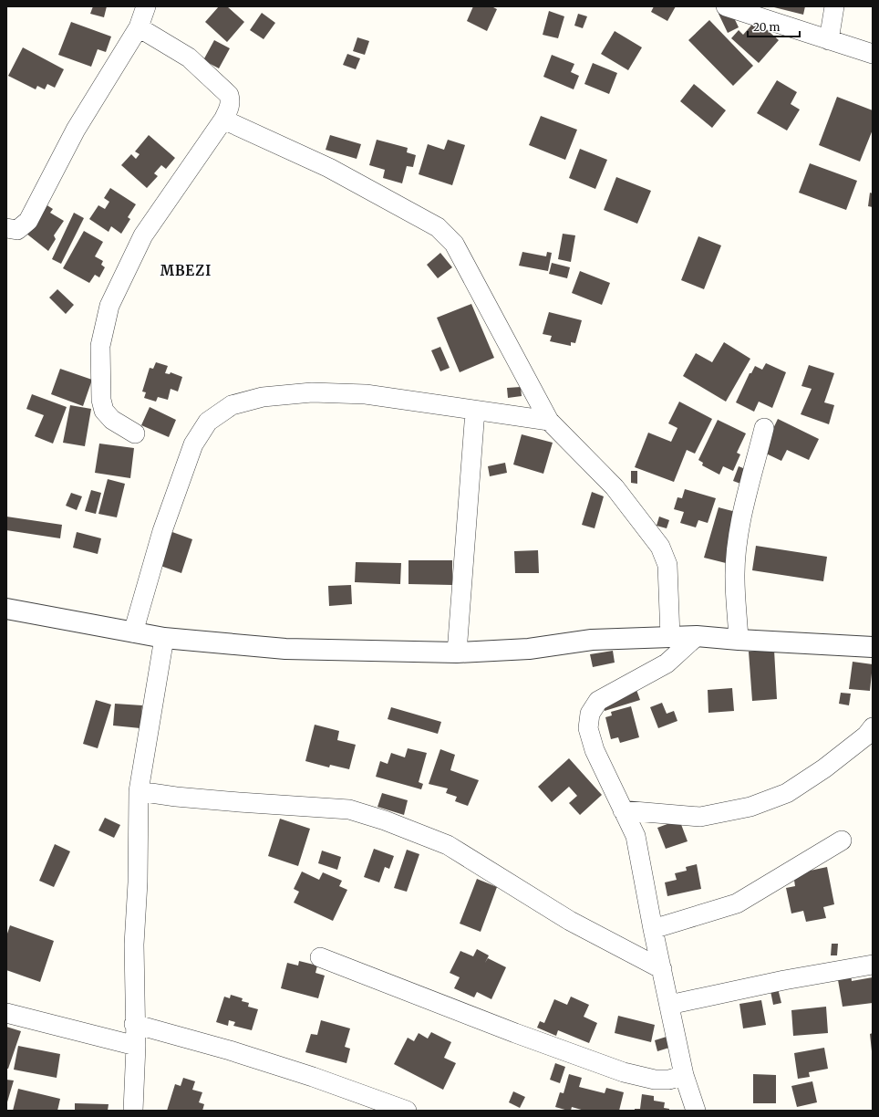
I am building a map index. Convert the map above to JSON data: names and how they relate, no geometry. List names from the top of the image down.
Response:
{
  "districts": ["MBEZI"],
  "scale_bar": "20 m"
}
